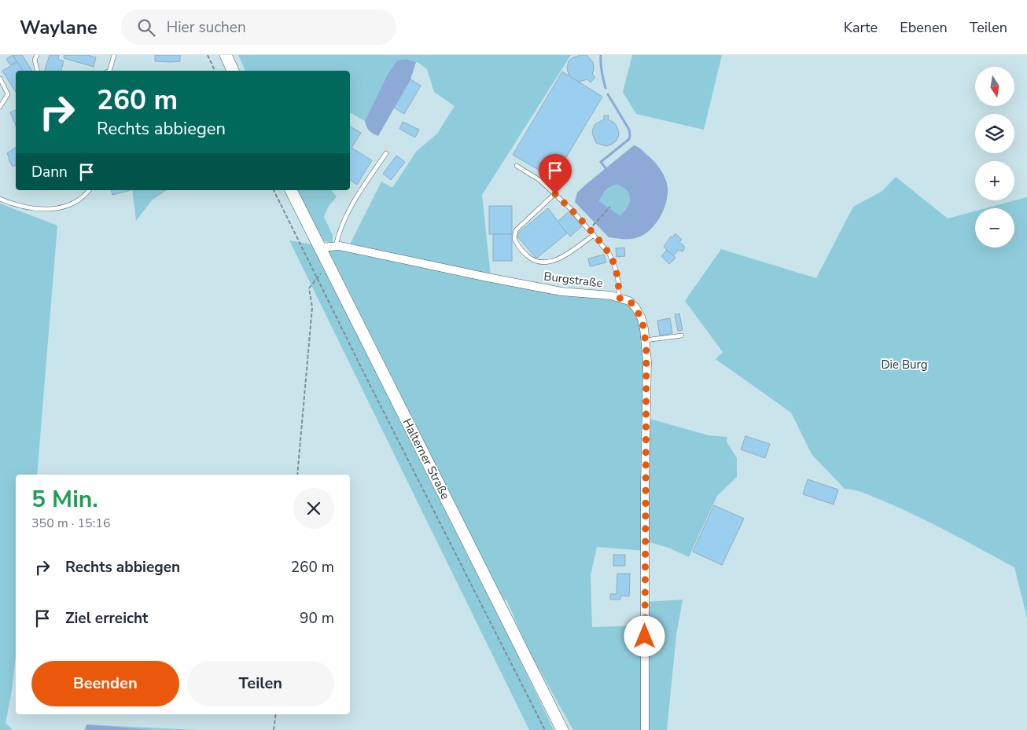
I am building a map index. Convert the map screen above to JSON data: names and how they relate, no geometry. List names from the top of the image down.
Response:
{
  "streets": {
    "main road": ["Halterner Straße"],
    "street": ["Burgstraße"]
  },
  "crossings": [
    ["Burgstraße", "Halterner Straße"]
  ],
  "parks": ["Die Burg"],
  "north": "bottom",
  "page": {
    "header": "Waylane",
    "search": "Hier suchen",
    "nav": ["Karte", "Ebenen", "Teilen"],
    "map_buttons": ["+", "−"],
    "turn": ["260 m", "Rechts abbiegen"],
    "then": "Dann",
    "heading": ["5 Min.", "350 m · 15:16"],
    "list": [
      {
        "name": "Rechts abbiegen",
        "value": "260 m"
      },
      {
        "name": "Ziel erreicht",
        "value": "90 m"
      }
    ],
    "buttons": ["Beenden", "Teilen"]
  }
}
